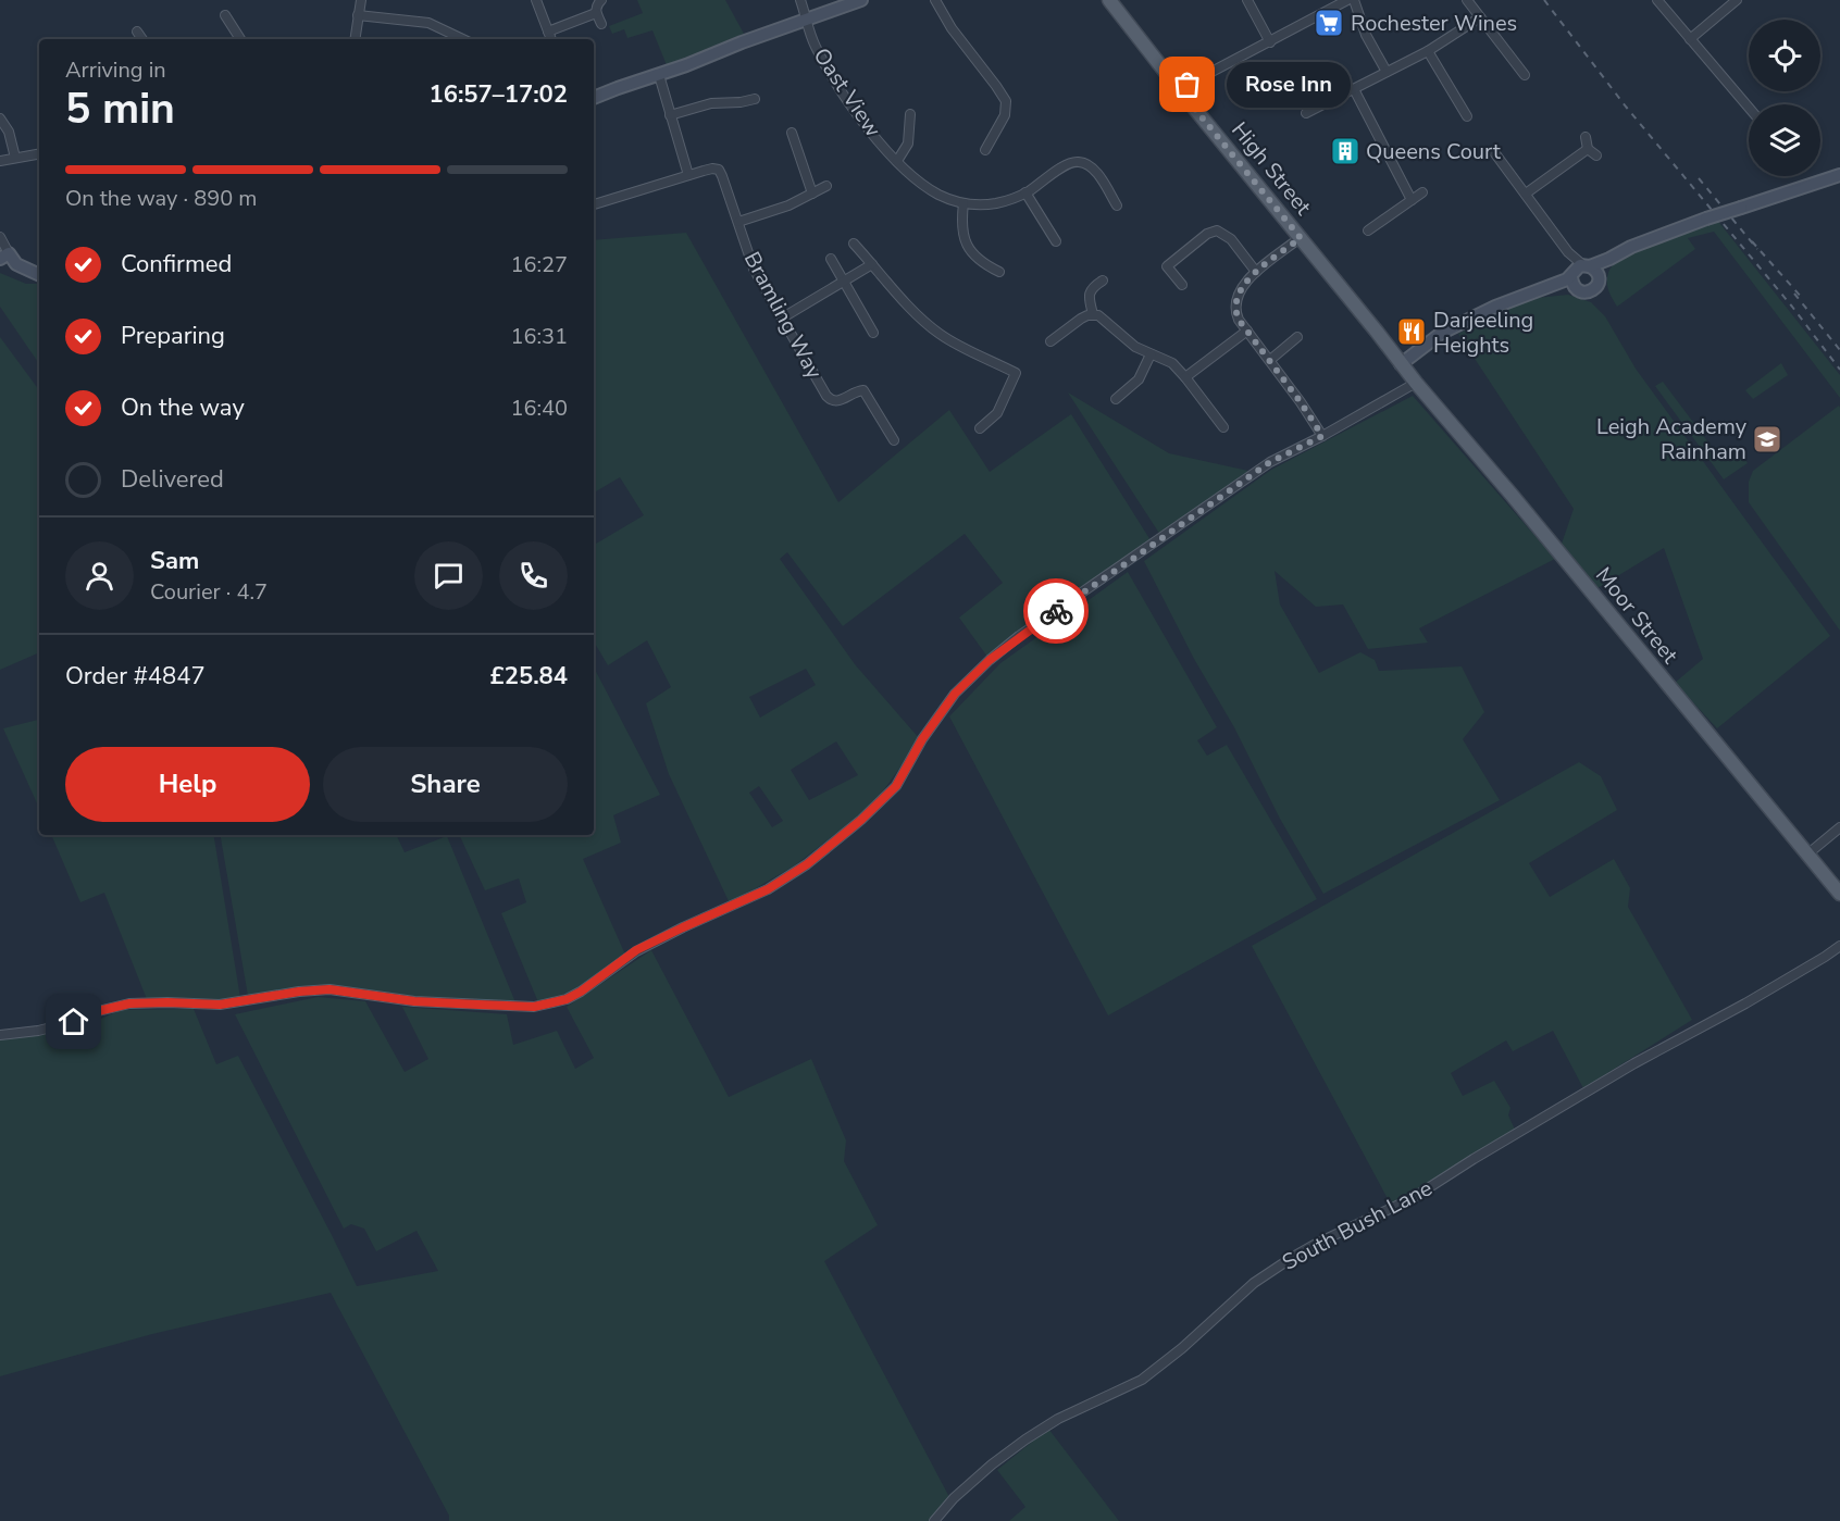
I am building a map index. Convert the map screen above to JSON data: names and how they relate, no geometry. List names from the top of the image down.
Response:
{
  "streets": {
    "main road": ["High Street", "Moor Street"],
    "street": ["Oast View", "Bramling Way", "South Bush Lane"]
  },
  "crossings": [
    ["High Street", "Moor Street"]
  ],
  "places": {
    "supermarket": ["Rochester Wines"],
    "other": ["Rose Inn"],
    "building": ["Queens Court"],
    "restaurant": ["Darjeeling Heights"],
    "school or university": ["Leigh Academy Rainham"]
  },
  "page": {
    "heading": ["5 min", "Arriving in", "16:57–17:02"],
    "panel": [
      "Sam",
      "Courier · 4.7",
      "Order #4847",
      "£25.84"
    ],
    "bubble": "Rose Inn",
    "bar": "On the way · 890 m",
    "list": [
      ["Confirmed", "16:27"],
      ["Preparing", "16:31"],
      ["On the way", "16:40"],
      "Delivered"
    ],
    "buttons": ["Help", "Share"]
  }
}
